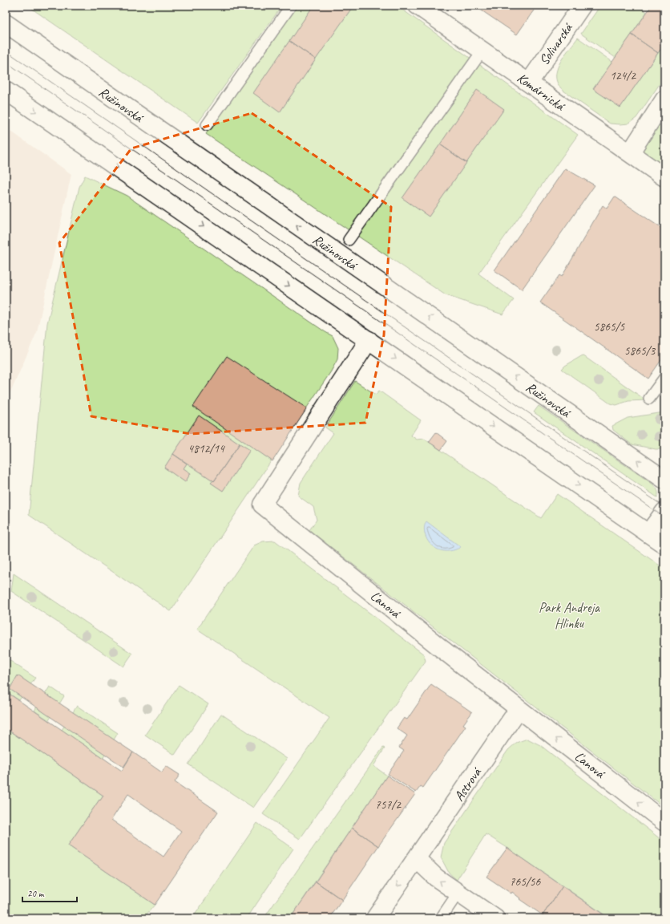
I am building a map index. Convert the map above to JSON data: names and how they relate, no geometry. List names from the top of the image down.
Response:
{
  "streets": {
    "street": [
      "Solivarská",
      "Komárnická",
      "Ružinovská",
      "Ľanová",
      "Astrová"
    ]
  },
  "crossings": [
    ["Solivarská", "Komárnická"],
    ["Ľanová", "Astrová"]
  ],
  "parks": ["Park Andreja Hlinku"],
  "house_numbers": [
    "124/2",
    "5865/5",
    "5865/3",
    "4812/14",
    "757/2",
    "765/56"
  ],
  "scale_bar": "20 m"
}
